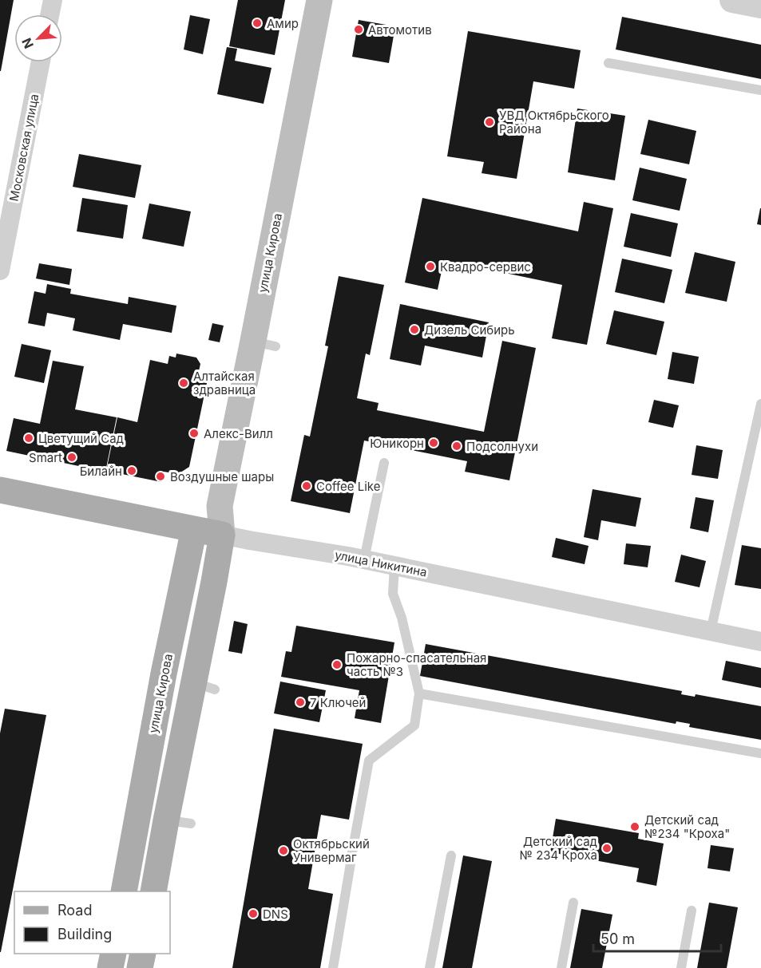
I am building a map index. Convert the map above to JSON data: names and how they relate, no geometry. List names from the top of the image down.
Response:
{
  "streets": {
    "main road": ["улица Кирова", "улица Никитина"],
    "street": ["Московская улица"]
  },
  "crossings": [
    ["улица Кирова", "улица Никитина"]
  ],
  "places": [
    "Амир",
    "Автомотив",
    "УВД Октябрьского Района",
    "Квадро-сервис",
    "Дизель Сибирь",
    "Алтайская здравница",
    "Алекс-Вилл",
    "Цветущий Сад",
    "Юникорн",
    "Подсолнухи",
    "Smart",
    "Билайн",
    "Воздушные шары",
    "Coffee Like",
    "Пожарно-спасательная часть №3",
    "7 Ключей",
    "Детский сад №234 \"Кроха\"",
    "Детский сад № 234 Кроха",
    "Октябрьский Универмаг",
    "DNS"
  ],
  "legend": ["Road", "Building"],
  "scale_bar": "50 m",
  "north": "bottom left"
}
